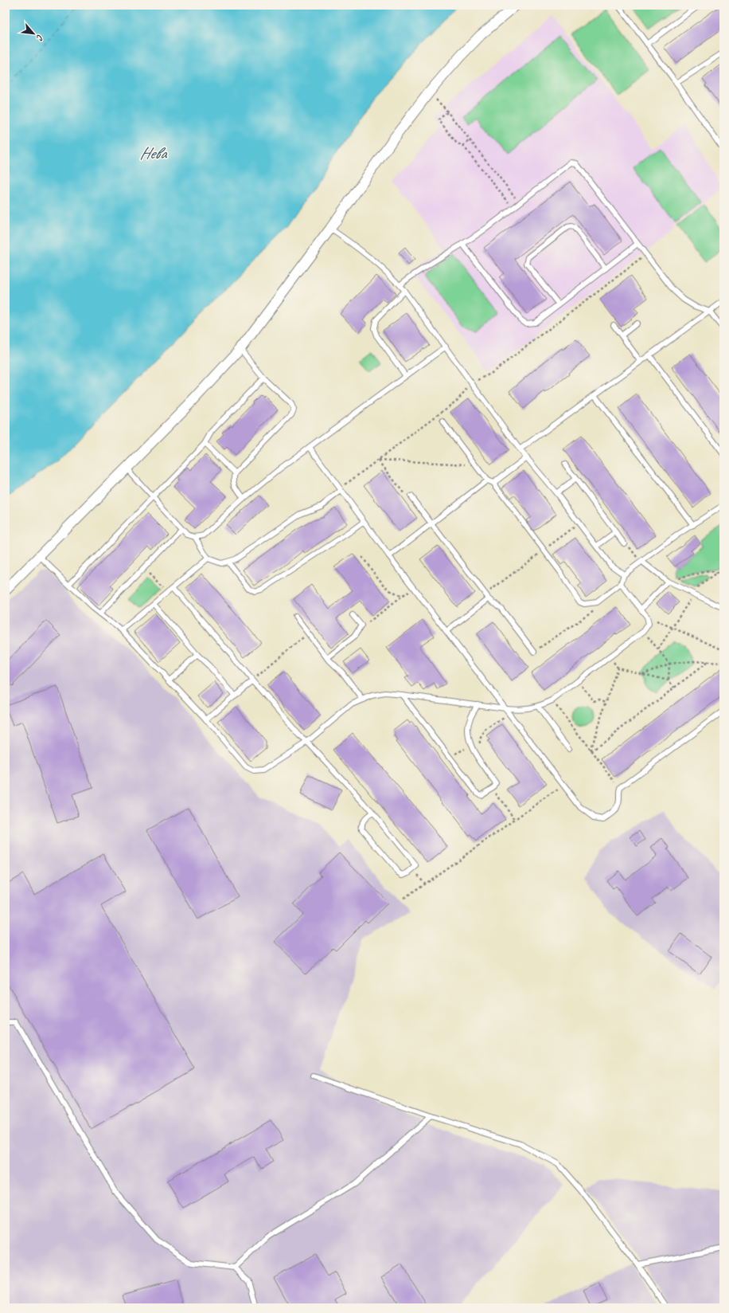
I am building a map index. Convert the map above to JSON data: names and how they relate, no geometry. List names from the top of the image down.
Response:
{
  "water": ["Нева"],
  "north": "bottom right"
}
